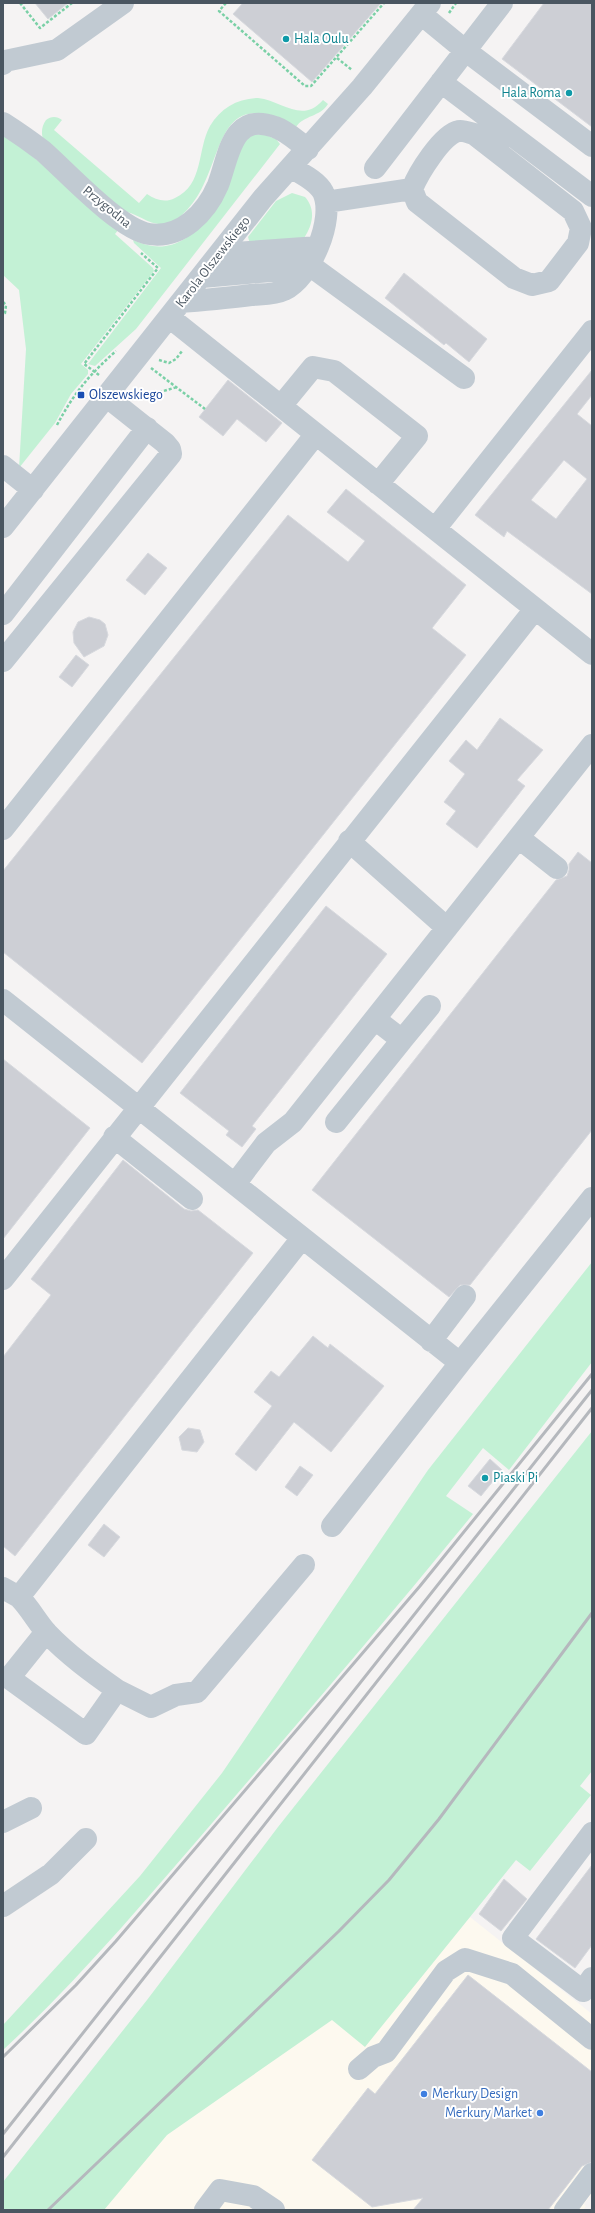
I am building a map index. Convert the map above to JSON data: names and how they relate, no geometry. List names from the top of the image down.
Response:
{
  "streets": {
    "street": ["Przygodna", "Karola Olszewskiego"]
  },
  "crossings": [
    ["Przygodna", "Karola Olszewskiego"]
  ],
  "places": {
    "other": [
      "Hala Oulu",
      "Hala Roma",
      "Piaski Pi",
      "Merkury Design",
      "Merkury Market"
    ],
    "transit": ["Olszewskiego"]
  }
}
